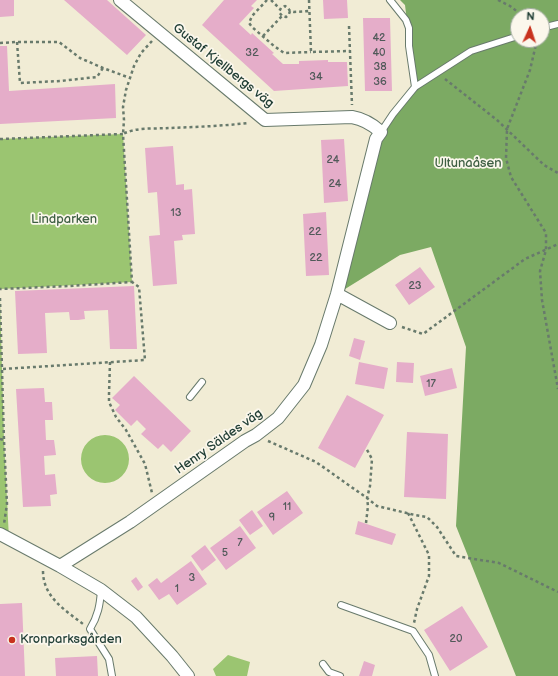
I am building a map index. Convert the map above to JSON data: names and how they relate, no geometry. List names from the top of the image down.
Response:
{
  "streets": {
    "street": ["Gustaf Kjellbergs väg", "Henry Säldes väg"]
  },
  "crossings": [
    ["Gustaf Kjellbergs väg", "Henry Säldes väg"]
  ],
  "parks": ["Ultunaåsen", "Lindparken"],
  "places": ["Kronparksgården"],
  "house_numbers": [
    "42",
    "32",
    "40",
    "38",
    "34",
    "36",
    "24",
    "24",
    "13",
    "22",
    "22",
    "23",
    "17",
    "11",
    "9",
    "7",
    "5",
    "3",
    "1",
    "20"
  ],
  "north": "top"
}
